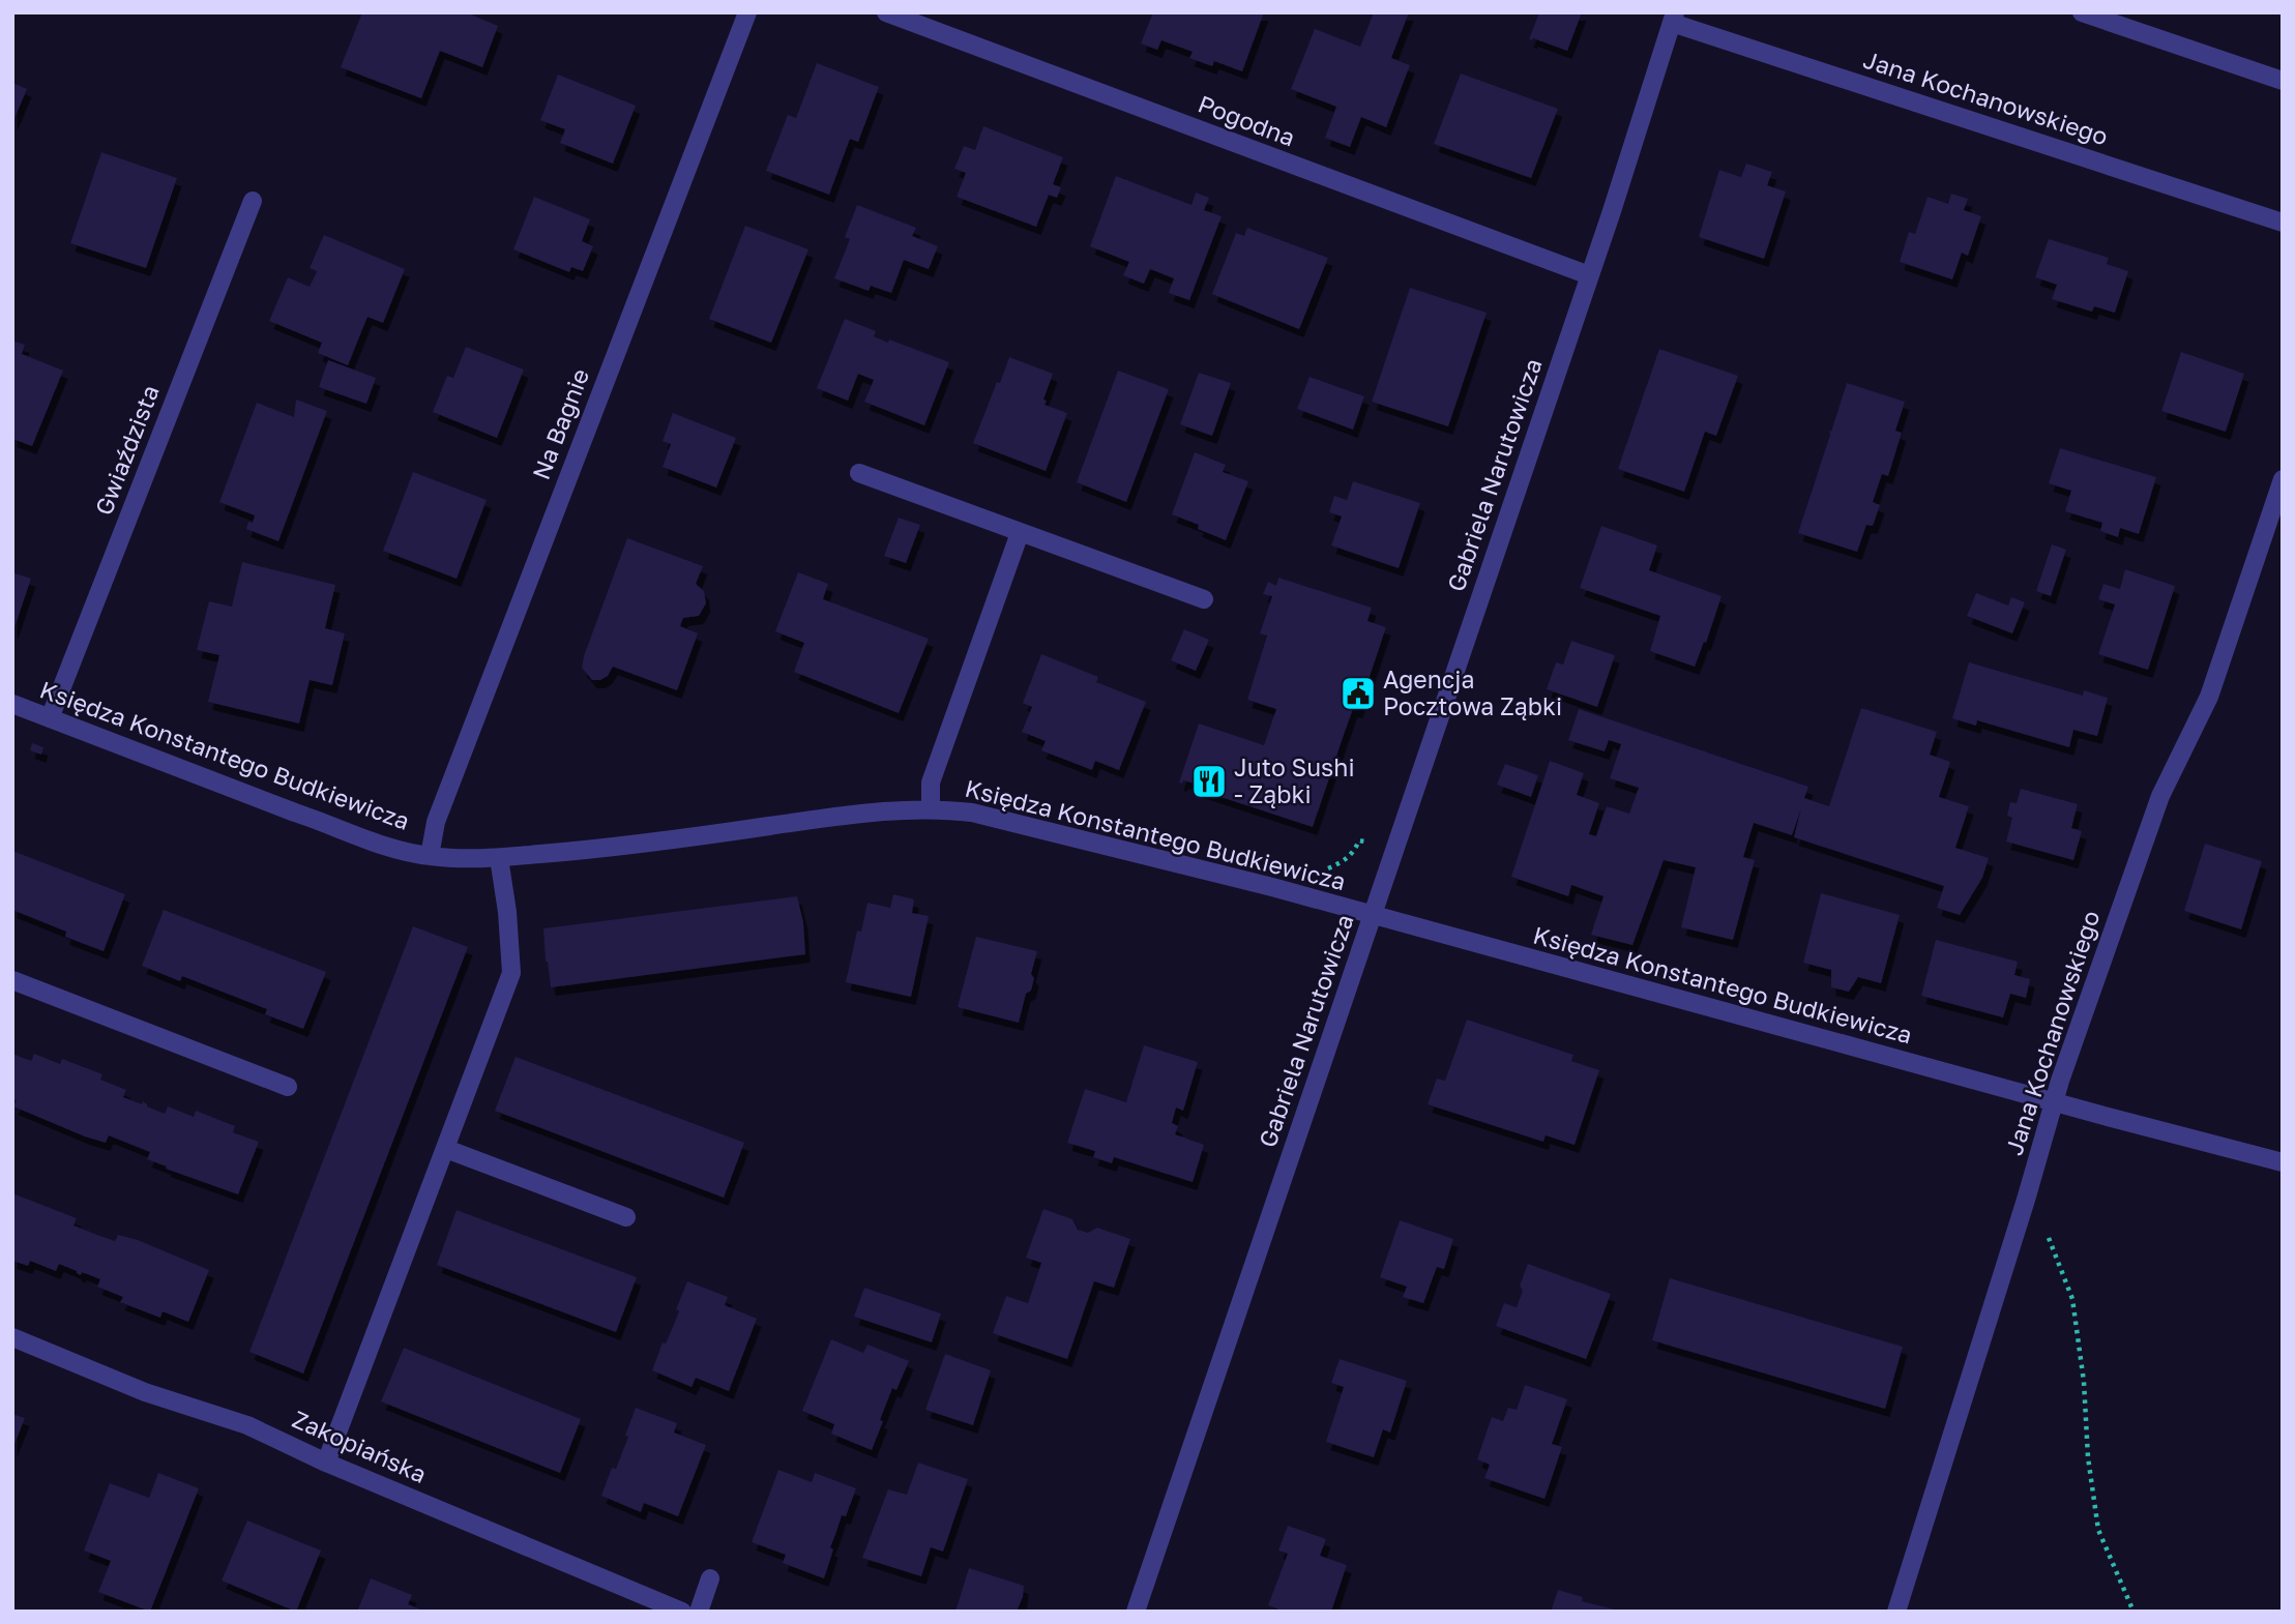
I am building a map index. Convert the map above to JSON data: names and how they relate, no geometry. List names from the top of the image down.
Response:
{
  "streets": {
    "street": [
      "Jana Kochanowskiego",
      "Pogodna",
      "Na Bagnie",
      "Gwiaździsta",
      "Gabriela Narutowicza",
      "Księdza Konstantego Budkiewicza",
      "Zakopiańska"
    ]
  },
  "crossings": [
    ["Jana Kochanowskiego", "Gabriela Narutowicza"],
    ["Jana Kochanowskiego", "Księdza Konstantego Budkiewicza"],
    ["Pogodna", "Gabriela Narutowicza"],
    ["Na Bagnie", "Księdza Konstantego Budkiewicza"],
    ["Gwiaździsta", "Księdza Konstantego Budkiewicza"],
    ["Gabriela Narutowicza", "Księdza Konstantego Budkiewicza"]
  ],
  "places": {
    "public building": ["Agencja Pocztowa Ząbki"],
    "restaurant": ["Juto Sushi - Ząbki"]
  }
}
